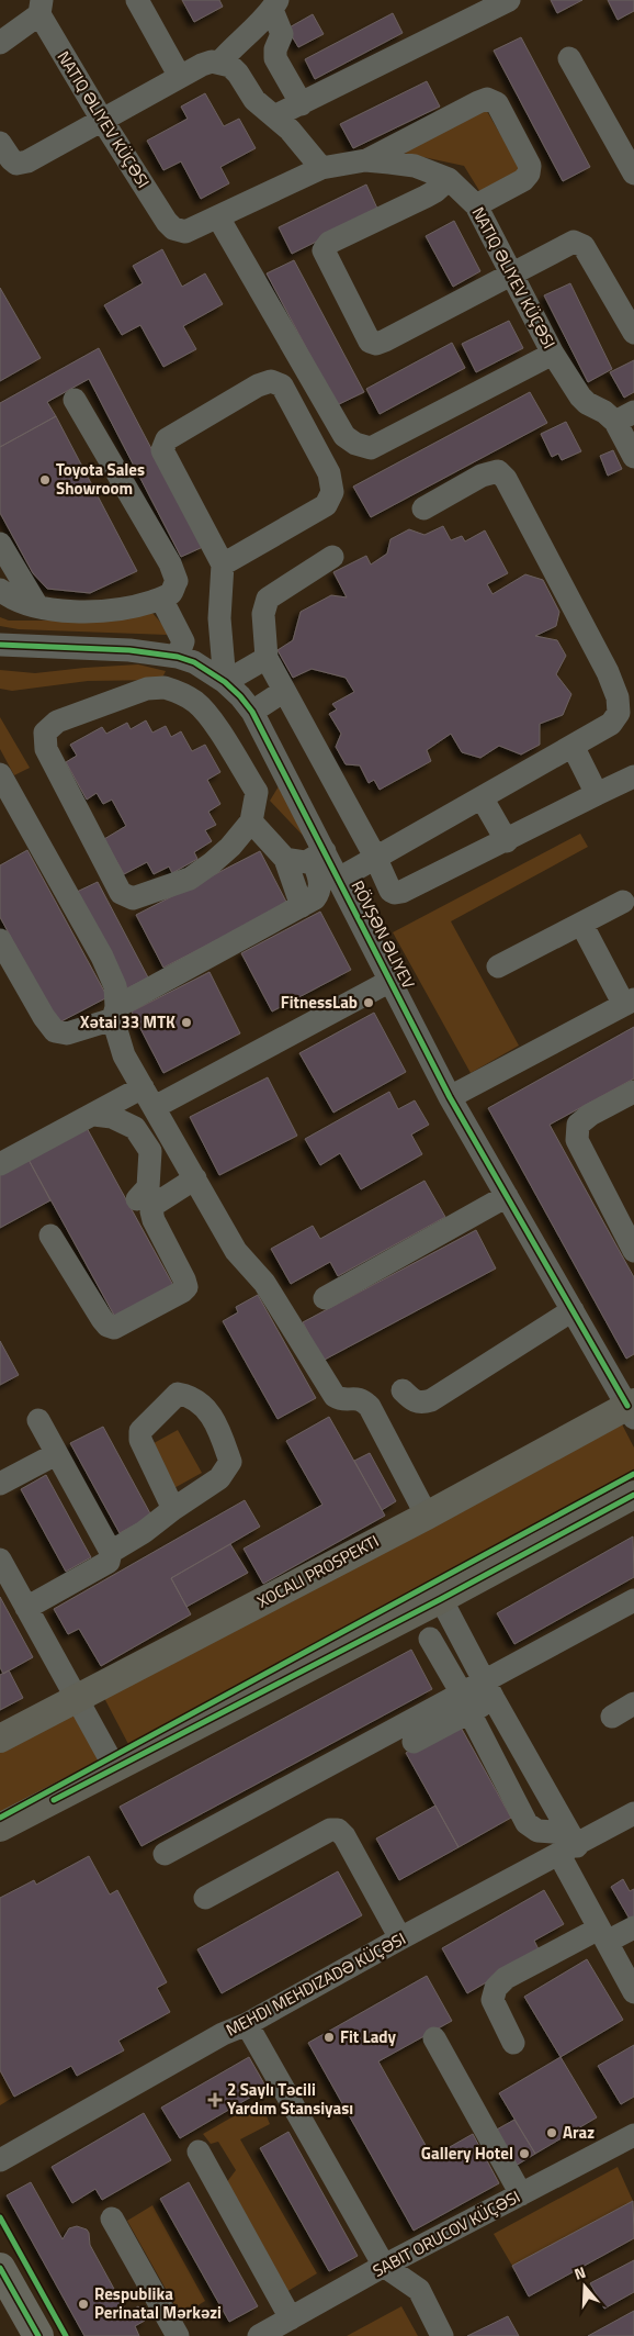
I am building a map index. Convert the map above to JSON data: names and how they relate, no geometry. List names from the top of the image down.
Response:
{
  "streets": {
    "street": [
      "NATIQ ƏLIYEV KÜÇƏSI",
      "RÖVŞƏN ƏLIYEV",
      "MEHDI MEHDIZADƏ KÜÇƏSI",
      "SABIT ORUCOV KÜÇƏSI"
    ]
  },
  "places": {
    "other": [
      "Toyota Sales Showroom",
      "FitnessLab",
      "Xətai 33 MTK",
      "Fit Lady",
      "Araz",
      "Gallery Hotel",
      "Respublika Perinatal Mərkəzi"
    ],
    "health": ["2 Saylı Təcili Yardım Stansiyası"]
  },
  "north": "top"
}
